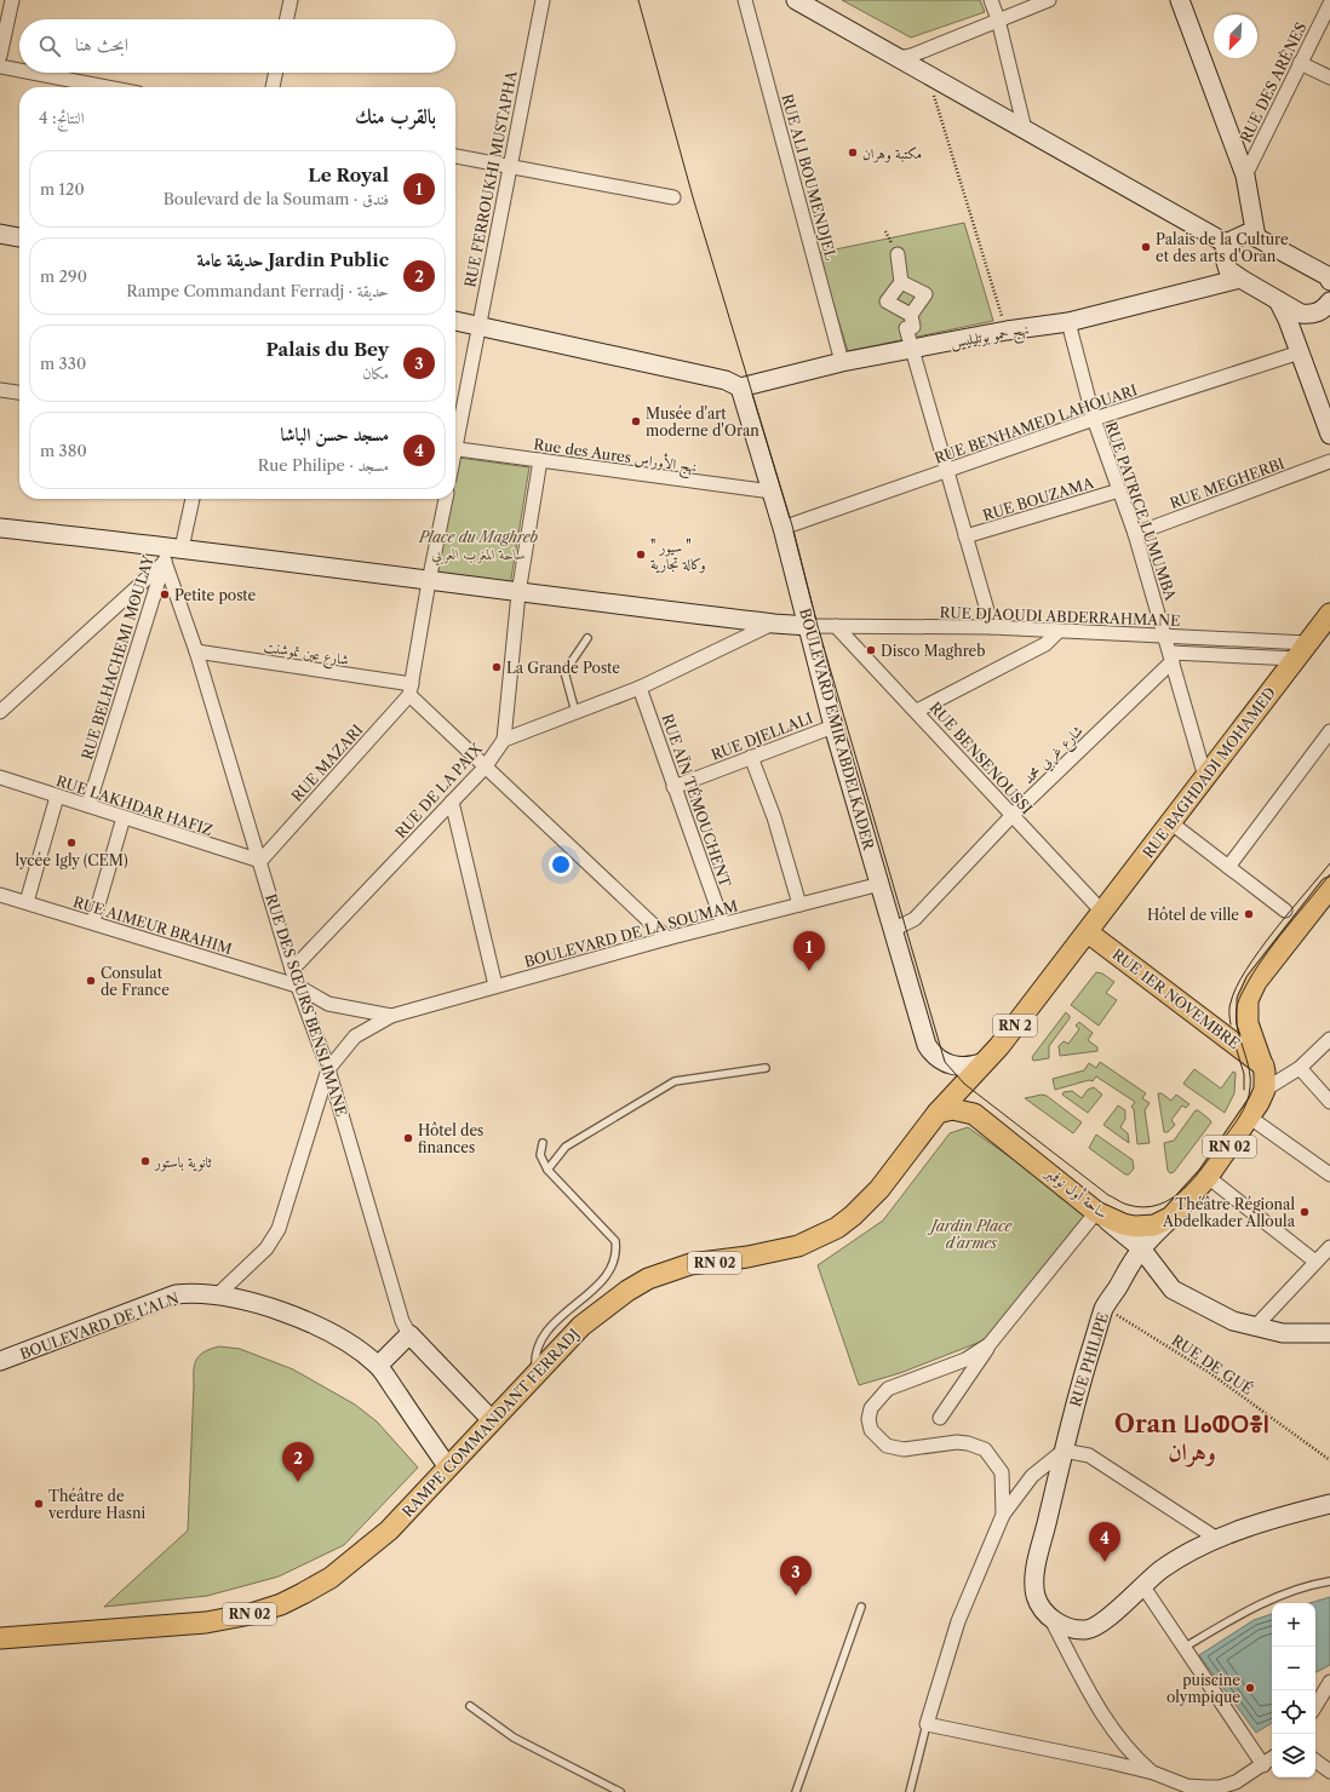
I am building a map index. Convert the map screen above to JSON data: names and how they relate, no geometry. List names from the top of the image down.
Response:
{
  "streets": {
    "main road": [
      "نهج حمو بوتليليس",
      "BOULEVARD EMIR ABDELKADER",
      "RUE BAGHDADI MOHAMED",
      "RUE 1ER NOVEMBRE",
      "RUE DES SŒURS BENSLIMANE",
      "RN 2",
      "RN 02",
      "ساحة أول نوفمبر",
      "BOULEVARD DE L'ALN",
      "RUE PHILIPE",
      "RAMPE COMMANDANT FERRADJ"
    ],
    "street": [
      "RUE DES ARÈNES",
      "RUE ALI BOUMENDJEL",
      "RUE FERROUKHI MUSTAPHA",
      "RUE BENHAMED LAHOUARI",
      "Rue des Aures نهج الأوراس",
      "RUE MEGHERBI",
      "RUE BOUZAMA",
      "RUE PATRICE LUMUMBA",
      "RUE DJAOUDI ABDERRAHMANE",
      "شارع عين تموشنت",
      "RUE BELHACHEMI MOULAY",
      "RUE DJELLALI",
      "شارع غربي محمد",
      "RUE BENSENOUSSI",
      "RUE MAZARI",
      "RUE DE LA PAIX",
      "RUE AÏN TÉMOUCHENT",
      "RUE LAKHDAR HAFIZ",
      "RUE AIMEUR BRAHIM",
      "BOULEVARD DE LA SOUMAM"
    ],
    "path": ["RUE DE GUÉ"]
  },
  "crossings": [
    ["RUE ALI BOUMENDJEL", "نهج حمو بوتليليس"],
    ["نهج حمو بوتليليس", "RUE PATRICE LUMUMBA"],
    ["نهج حمو بوتليليس", "BOULEVARD EMIR ABDELKADER"],
    ["RUE BENHAMED LAHOUARI", "RUE PATRICE LUMUMBA"],
    ["RUE BENHAMED LAHOUARI", "BOULEVARD EMIR ABDELKADER"],
    ["Rue des Aures نهج الأوراس", "BOULEVARD EMIR ABDELKADER"],
    ["RUE MEGHERBI", "RUE PATRICE LUMUMBA"],
    ["RUE BOUZAMA", "RUE PATRICE LUMUMBA"],
    ["RUE PATRICE LUMUMBA", "RUE DJAOUDI ABDERRAHMANE"],
    ["RUE PATRICE LUMUMBA", "شارع غربي محمد"],
    ["RUE PATRICE LUMUMBA", "RUE BAGHDADI MOHAMED"],
    ["RUE DJAOUDI ABDERRAHMANE", "BOULEVARD EMIR ABDELKADER"],
    ["RUE DJAOUDI ABDERRAHMANE", "RUE BENSENOUSSI"],
    ["RUE DJAOUDI ABDERRAHMANE", "RUE BAGHDADI MOHAMED"],
    ["شارع عين تموشنت", "RUE MAZARI"],
    ["شارع عين تموشنت", "RUE DES SŒURS BENSLIMANE"],
    ["RUE BELHACHEMI MOULAY", "RUE LAKHDAR HAFIZ"],
    ["RUE BELHACHEMI MOULAY", "RUE DES SŒURS BENSLIMANE"],
    ["BOULEVARD EMIR ABDELKADER", "RUE DJELLALI"],
    ["BOULEVARD EMIR ABDELKADER", "شارع غربي محمد"],
    ["BOULEVARD EMIR ABDELKADER", "BOULEVARD DE LA SOUMAM"],
    ["BOULEVARD EMIR ABDELKADER", "RN 2"],
    ["RUE DJELLALI", "RUE AÏN TÉMOUCHENT"],
    ["شارع غربي محمد", "RUE BENSENOUSSI"],
    ["RUE BENSENOUSSI", "RUE BAGHDADI MOHAMED"],
    ["RUE MAZARI", "RUE LAKHDAR HAFIZ"],
    ["RUE MAZARI", "RUE DES SŒURS BENSLIMANE"],
    ["RUE BAGHDADI MOHAMED", "RUE 1ER NOVEMBRE"],
    ["RUE BAGHDADI MOHAMED", "RN 2"],
    ["RUE DE LA PAIX", "RUE AÏN TÉMOUCHENT"],
    ["RUE DE LA PAIX", "RUE DES SŒURS BENSLIMANE"],
    ["RUE AÏN TÉMOUCHENT", "BOULEVARD DE LA SOUMAM"],
    ["RUE LAKHDAR HAFIZ", "RUE DES SŒURS BENSLIMANE"],
    ["RUE AIMEUR BRAHIM", "BOULEVARD DE LA SOUMAM"],
    ["RUE AIMEUR BRAHIM", "RUE DES SŒURS BENSLIMANE"],
    ["RUE 1ER NOVEMBRE", "RN 2"],
    ["RUE 1ER NOVEMBRE", "RN 02"],
    ["RUE DES SŒURS BENSLIMANE", "RAMPE COMMANDANT FERRADJ"],
    ["RN 2", "ساحة أول نوفمبر"],
    ["RN 2", "RAMPE COMMANDANT FERRADJ"],
    ["RN 02", "ساحة أول نوفمبر"],
    ["RN 02", "RUE PHILIPE"],
    ["ساحة أول نوفمبر", "RUE PHILIPE"],
    ["ساحة أول نوفمبر", "RAMPE COMMANDANT FERRADJ"],
    ["BOULEVARD DE L'ALN", "RAMPE COMMANDANT FERRADJ"],
    ["RUE PHILIPE", "RUE DE GUÉ"]
  ],
  "districts": ["Oran ⵡⴰⵀⵔⴻⵏ وهران"],
  "parks": ["Place du Maghreb ساحة المغرب العربي", "Jardin Place d'armes"],
  "places": [
    "مكتبة وهران",
    "Palais de la Culture et des arts d'Oran",
    "Musée d'art moderne d'Oran",
    "\" سيور \" وكالة تجارية",
    "Petite poste",
    "Disco Maghreb",
    "La Grande Poste",
    "lycée Igly (CEM)",
    "Hôtel de ville",
    "Consulat de France",
    "Hôtel des finances",
    "ثانوية باستور",
    "Théâtre Régional Abdelkader Alloula",
    "Théâtre de verdure Hasni",
    "puiscine olympique"
  ],
  "north": "bottom left",
  "page": {
    "search": "ابحث هنا",
    "heading": ["بالقرب منك", "النتائج: 4"],
    "list": [
      {
        "mark": "1",
        "name": "Le Royal",
        "note": "فندق · Boulevard de la Soumam",
        "value": "120 m"
      },
      {
        "mark": "2",
        "name": "Jardin Public حديقة عامة",
        "note": "حديقة · Rampe Commandant Ferradj",
        "value": "290 m"
      },
      {
        "mark": "3",
        "name": "Palais du Bey",
        "note": "مكان",
        "value": "330 m"
      },
      {
        "mark": "4",
        "name": "مسجد حسن الباشا",
        "note": "مسجد · Rue Philipe",
        "value": "380 m"
      }
    ],
    "pins": [
      "1",
      "2",
      "4",
      "3"
    ],
    "map_buttons": ["+", "−"]
  }
}
